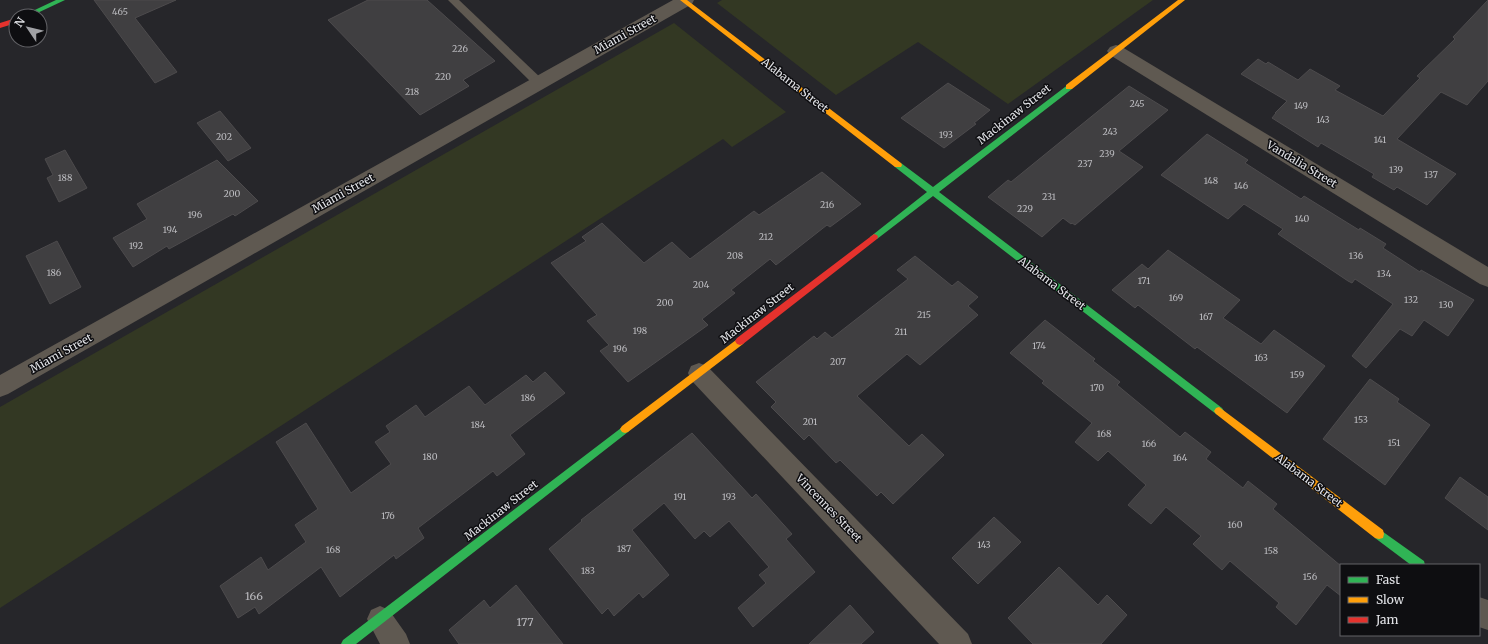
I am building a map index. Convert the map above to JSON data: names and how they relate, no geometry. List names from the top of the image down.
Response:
{
  "streets": {
    "street": [
      "Miami Street",
      "Alabama Street",
      "Mackinaw Street",
      "Vandalia Street",
      "Vincennes Street"
    ]
  },
  "crossings": [
    ["Miami Street", "Alabama Street"],
    ["Alabama Street", "Mackinaw Street"],
    ["Mackinaw Street", "Vandalia Street"],
    ["Mackinaw Street", "Vincennes Street"]
  ],
  "house_numbers": [
    "465",
    "226",
    "220",
    "218",
    "245",
    "149",
    "143",
    "243",
    "193",
    "202",
    "141",
    "239",
    "237",
    "139",
    "137",
    "188",
    "148",
    "146",
    "200",
    "231",
    "216",
    "229",
    "196",
    "140",
    "194",
    "212",
    "192",
    "208",
    "136",
    "186",
    "134",
    "171",
    "204",
    "169",
    "132",
    "200",
    "130",
    "215",
    "167",
    "198",
    "211",
    "174",
    "196",
    "163",
    "207",
    "159",
    "170",
    "186",
    "153",
    "201",
    "184",
    "168",
    "151",
    "166",
    "180",
    "164",
    "191",
    "193",
    "176",
    "160",
    "143",
    "187",
    "168",
    "158",
    "183",
    "156",
    "166",
    "177"
  ],
  "legend": ["Fast", "Slow", "Jam"],
  "north": "top left"
}
